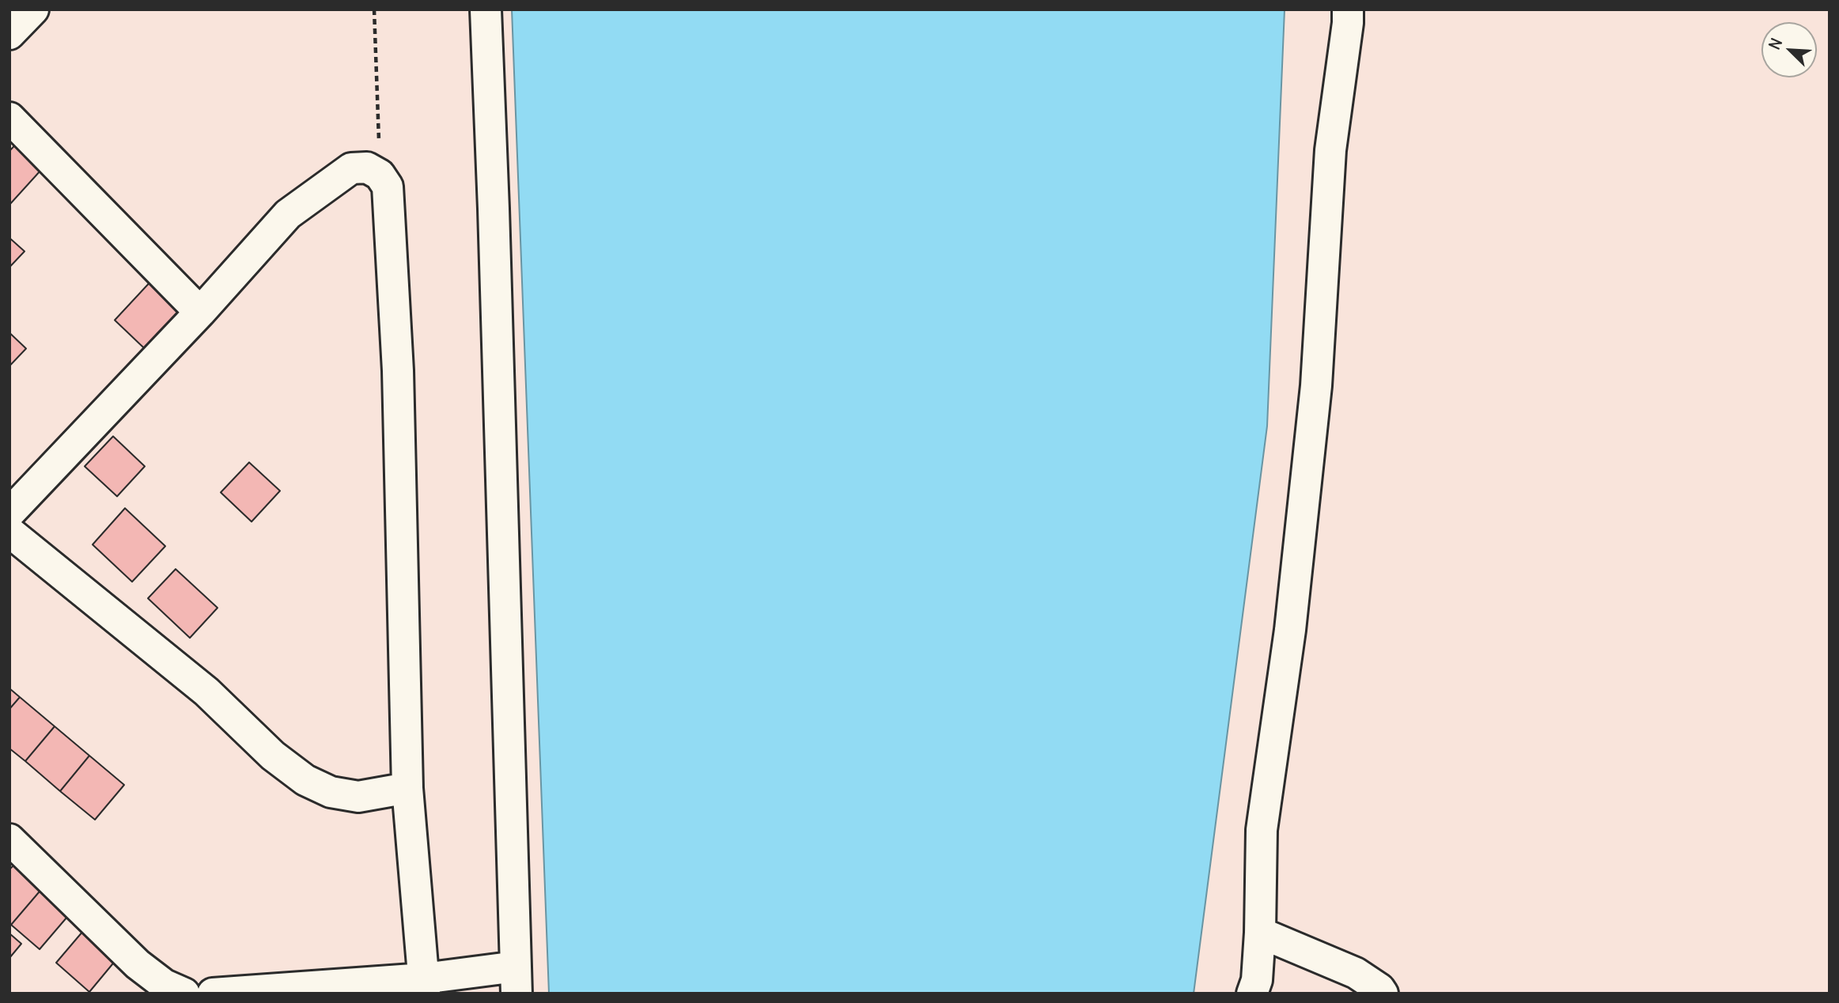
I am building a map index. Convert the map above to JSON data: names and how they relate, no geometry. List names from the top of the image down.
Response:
{
  "north": "top left"
}
